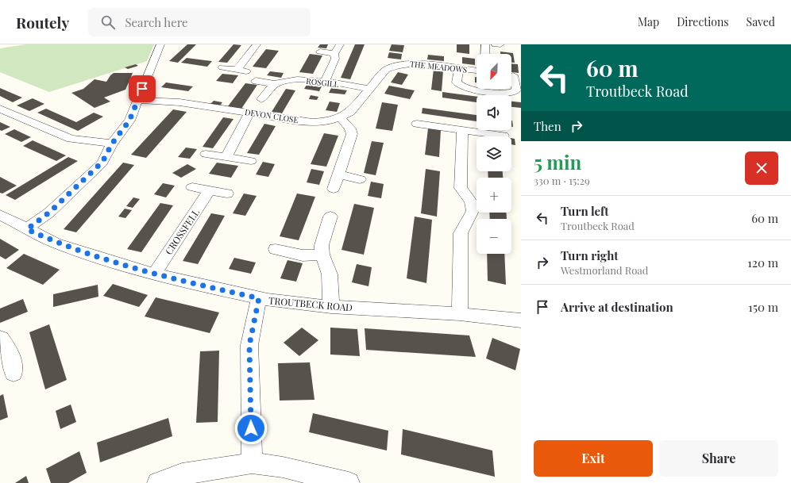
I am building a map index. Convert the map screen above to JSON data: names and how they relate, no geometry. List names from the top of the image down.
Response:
{
  "streets": {
    "street": [
      "THE MEADOWS",
      "ROSGILL",
      "DEVON CLOSE",
      "CROSSFELL",
      "TROUTBECK ROAD"
    ]
  },
  "crossings": [
    ["THE MEADOWS", "ROSGILL"],
    ["THE MEADOWS", "DEVON CLOSE"],
    ["CROSSFELL", "TROUTBECK ROAD"]
  ],
  "north": "bottom left",
  "page": {
    "header": "Routely",
    "search": "Search here",
    "nav": ["Map", "Directions", "Saved"],
    "turn": ["60 m", "Troutbeck Road"],
    "map_buttons": ["+", "−"],
    "then": "Then",
    "heading": ["5 min", "330 m · 15:29"],
    "list": [
      {
        "name": "Turn left",
        "note": "Troutbeck Road",
        "value": "60 m"
      },
      {
        "name": "Turn right",
        "note": "Westmorland Road",
        "value": "120 m"
      },
      {
        "name": "Arrive at destination",
        "value": "150 m"
      }
    ],
    "buttons": ["Exit", "Share"]
  }
}
